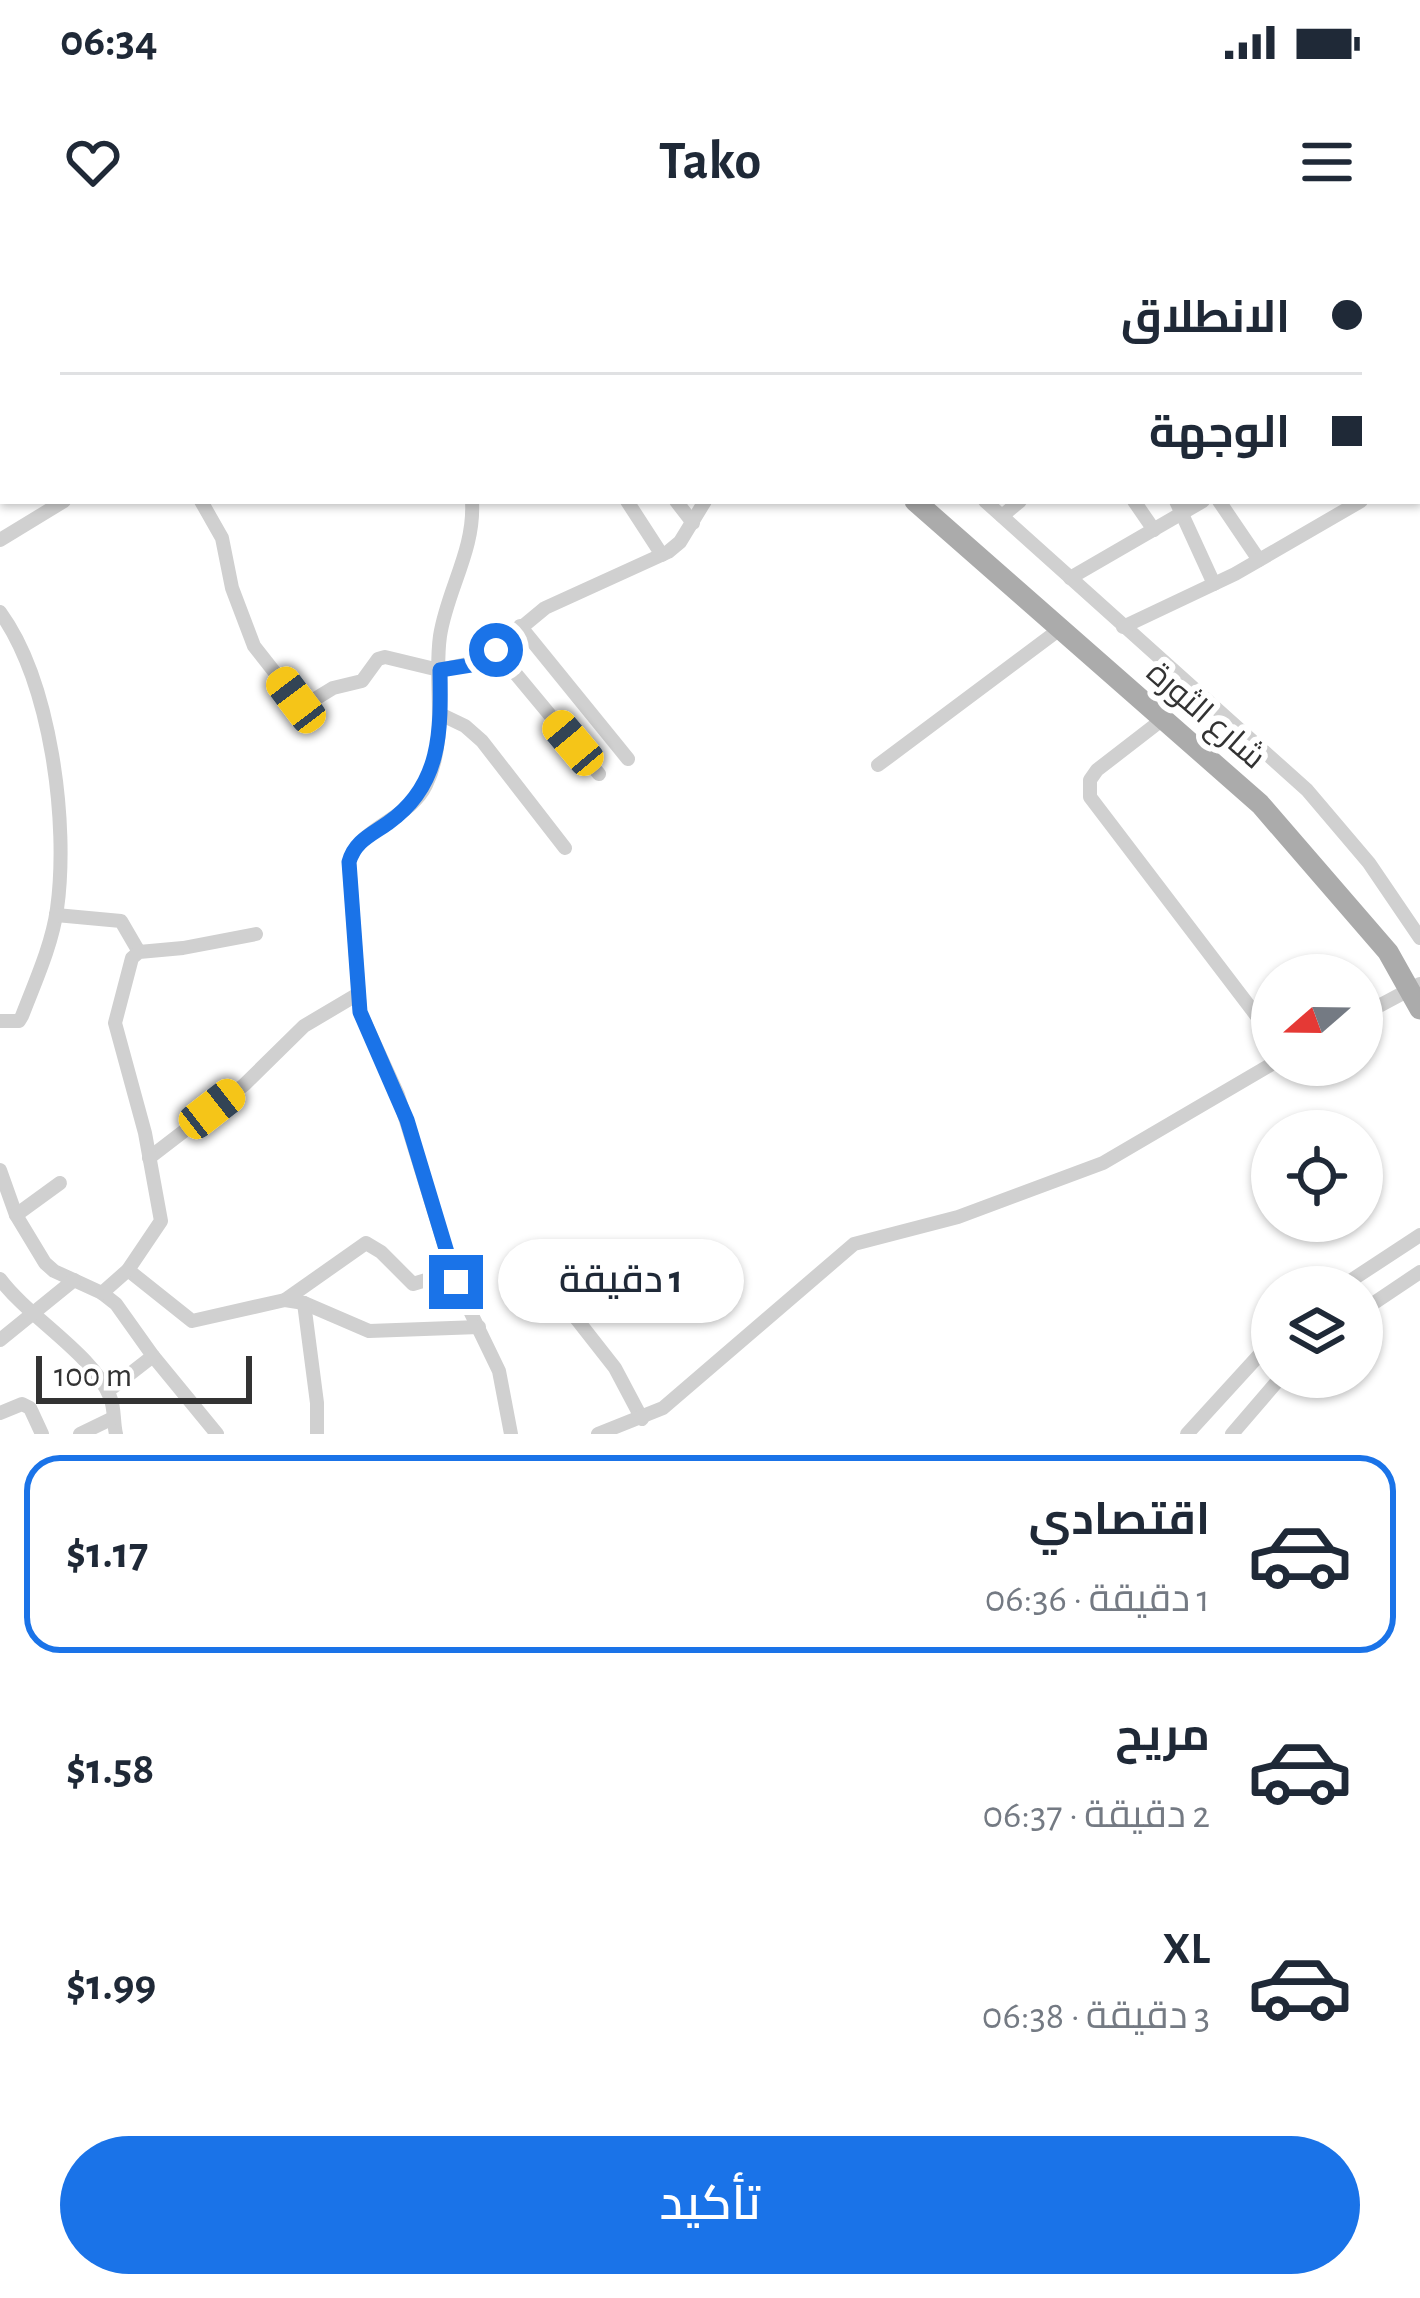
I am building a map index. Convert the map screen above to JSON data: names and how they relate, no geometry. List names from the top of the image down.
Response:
{
  "streets": {
    "main road": ["شارع الثورة"]
  },
  "scale_bar": "100 m",
  "north": "left",
  "page": {
    "status": "06:34",
    "header": "Tako",
    "banner": ["الانطلاق", "الوجهة"],
    "bubble": "1 دقيقة",
    "scale": "100 m",
    "list": [
      {
        "name": "اقتصادي",
        "note": "1 دقيقة · 06:36",
        "value": "$1.17"
      },
      {
        "name": "مريح",
        "note": "2 دقيقة · 06:37",
        "value": "$1.58"
      },
      {
        "name": "XL",
        "note": "3 دقيقة · 06:38",
        "value": "$1.99"
      }
    ],
    "buttons": "تأكيد"
  }
}
